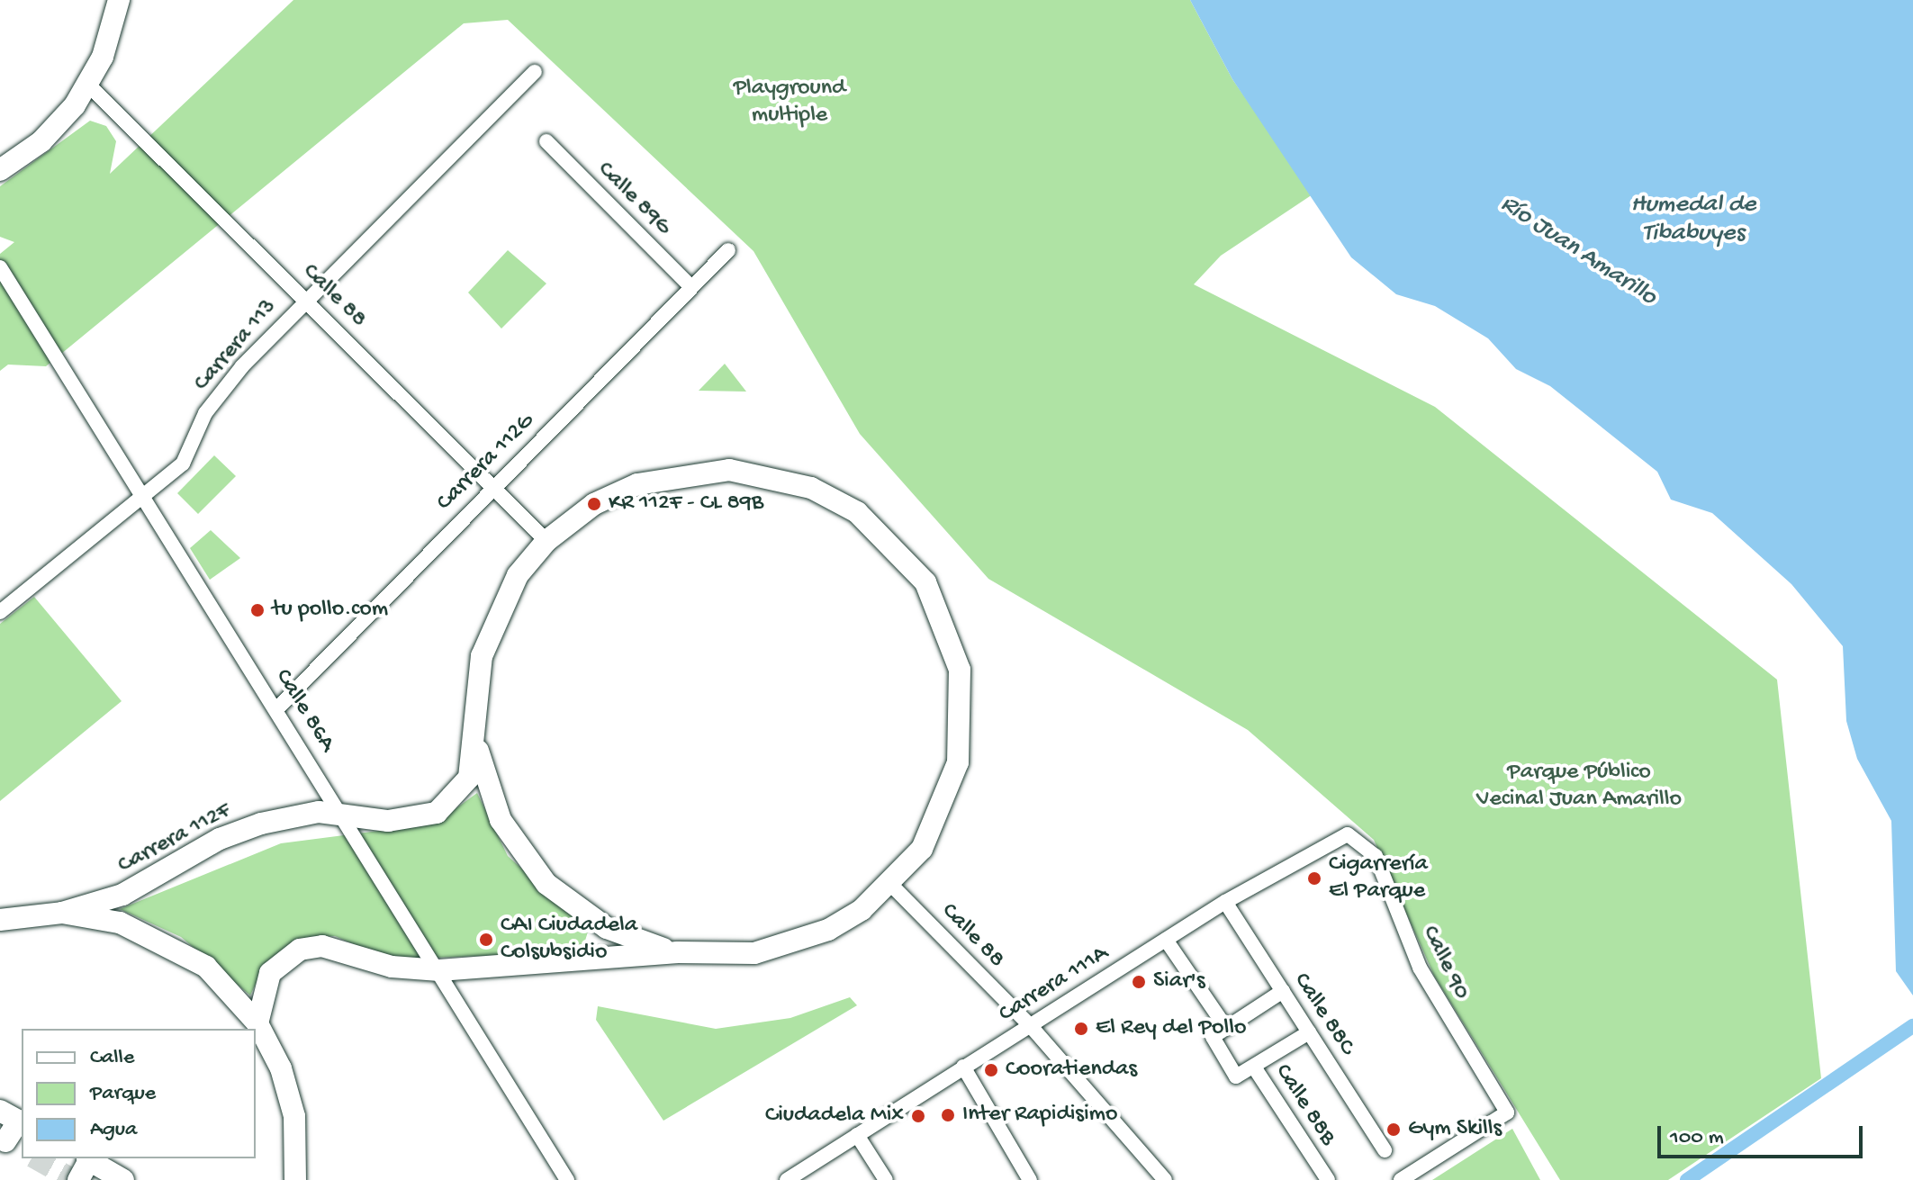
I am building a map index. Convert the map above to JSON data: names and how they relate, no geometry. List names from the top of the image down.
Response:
{
  "streets": {
    "street": [
      "Calle 89G",
      "Calle 88",
      "Carrera 113",
      "Carrera 112G",
      "Calle 86A",
      "Carrera 112F",
      "Calle 90",
      "Carrera 111A",
      "Calle 88C",
      "Calle 88B"
    ]
  },
  "crossings": [
    ["Calle 89G", "Carrera 112G"],
    ["Calle 88", "Carrera 113"],
    ["Calle 88", "Carrera 112G"],
    ["Calle 88", "Carrera 112F"],
    ["Calle 88", "Carrera 111A"],
    ["Carrera 113", "Calle 86A"],
    ["Carrera 112G", "Calle 86A"],
    ["Calle 86A", "Carrera 112F"],
    ["Calle 90", "Carrera 111A"],
    ["Carrera 111A", "Calle 88C"]
  ],
  "water": ["Humedal de Tibabuyes", "Río Juan Amarillo"],
  "parks": ["Playground multiple", "Parque Público Vecinal Juan Amarillo"],
  "places": [
    "KR 112F - CL 89B",
    "tu pollo.com",
    "Cigarrería El Parque",
    "CAI Ciudadela Colsubsidio",
    "Siar's",
    "El Rey del Pollo",
    "Cooratiendas",
    "Inter Rapidisimo",
    "Ciudadela Mix",
    "Gym Skills"
  ],
  "legend": ["Calle", "Parque", "Agua"],
  "scale_bar": "100 m"
}
